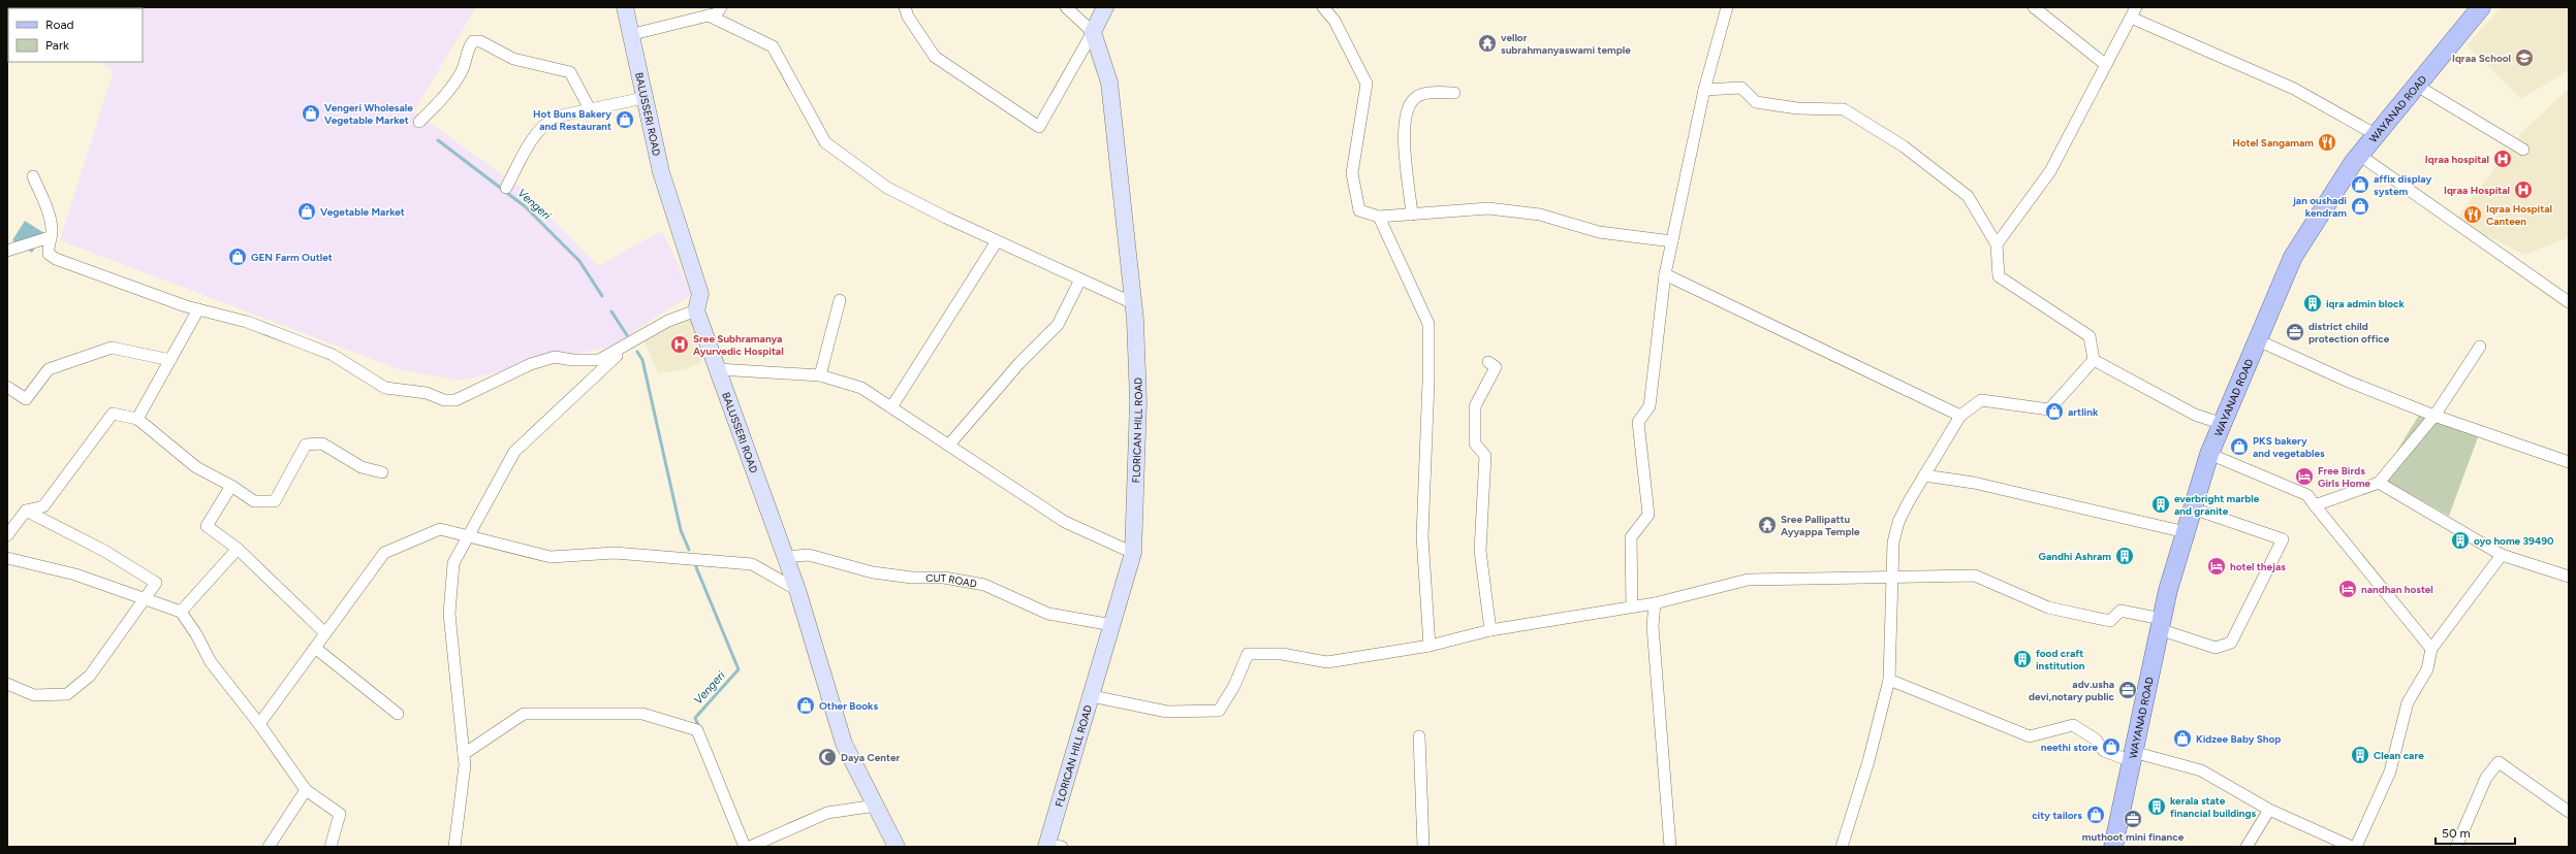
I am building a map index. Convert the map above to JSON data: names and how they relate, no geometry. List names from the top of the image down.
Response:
{
  "streets": {
    "main road": ["WAYANAD ROAD", "BALUSSERI ROAD", "FLORICAN HILL ROAD"],
    "street": ["CUT ROAD"]
  },
  "crossings": [
    ["BALUSSERI ROAD", "CUT ROAD"],
    ["FLORICAN HILL ROAD", "CUT ROAD"]
  ],
  "water": ["Vengeri"],
  "places": {
    "temple": ["vellor subrahmanyaswami temple", "Sree Pallipattu Ayyappa Temple"],
    "school or university": ["Iqraa School"],
    "shop": [
      "Vengeri Wholesale Vegetable Market",
      "Hot Buns Bakery and Restaurant",
      "affix display system",
      "jan oushadi kendram",
      "Vegetable Market",
      "GEN Farm Outlet",
      "artlink",
      "PKS bakery and vegetables",
      "Other Books",
      "Kidzee Baby Shop",
      "neethi store",
      "city tailors"
    ],
    "restaurant": ["Hotel Sangamam", "Iqraa Hospital Canteen"],
    "hospital": ["Iqraa hospital", "Iqraa Hospital", "Sree Subhramanya Ayurvedic Hospital"],
    "building": [
      "iqra admin block",
      "everbright marble and granite",
      "oyo home 39490",
      "Gandhi Ashram",
      "food craft institution",
      "Clean care",
      "kerala state financial buildings"
    ],
    "office": ["district child protection office", "adv.usha devi,notary public", "muthoot mini finance"],
    "hotel": ["Free Birds Girls Home", "hotel thejas", "nandhan hostel"],
    "mosque": ["Daya Center"]
  },
  "legend": ["Road", "Park"],
  "scale_bar": "50 m"
}
